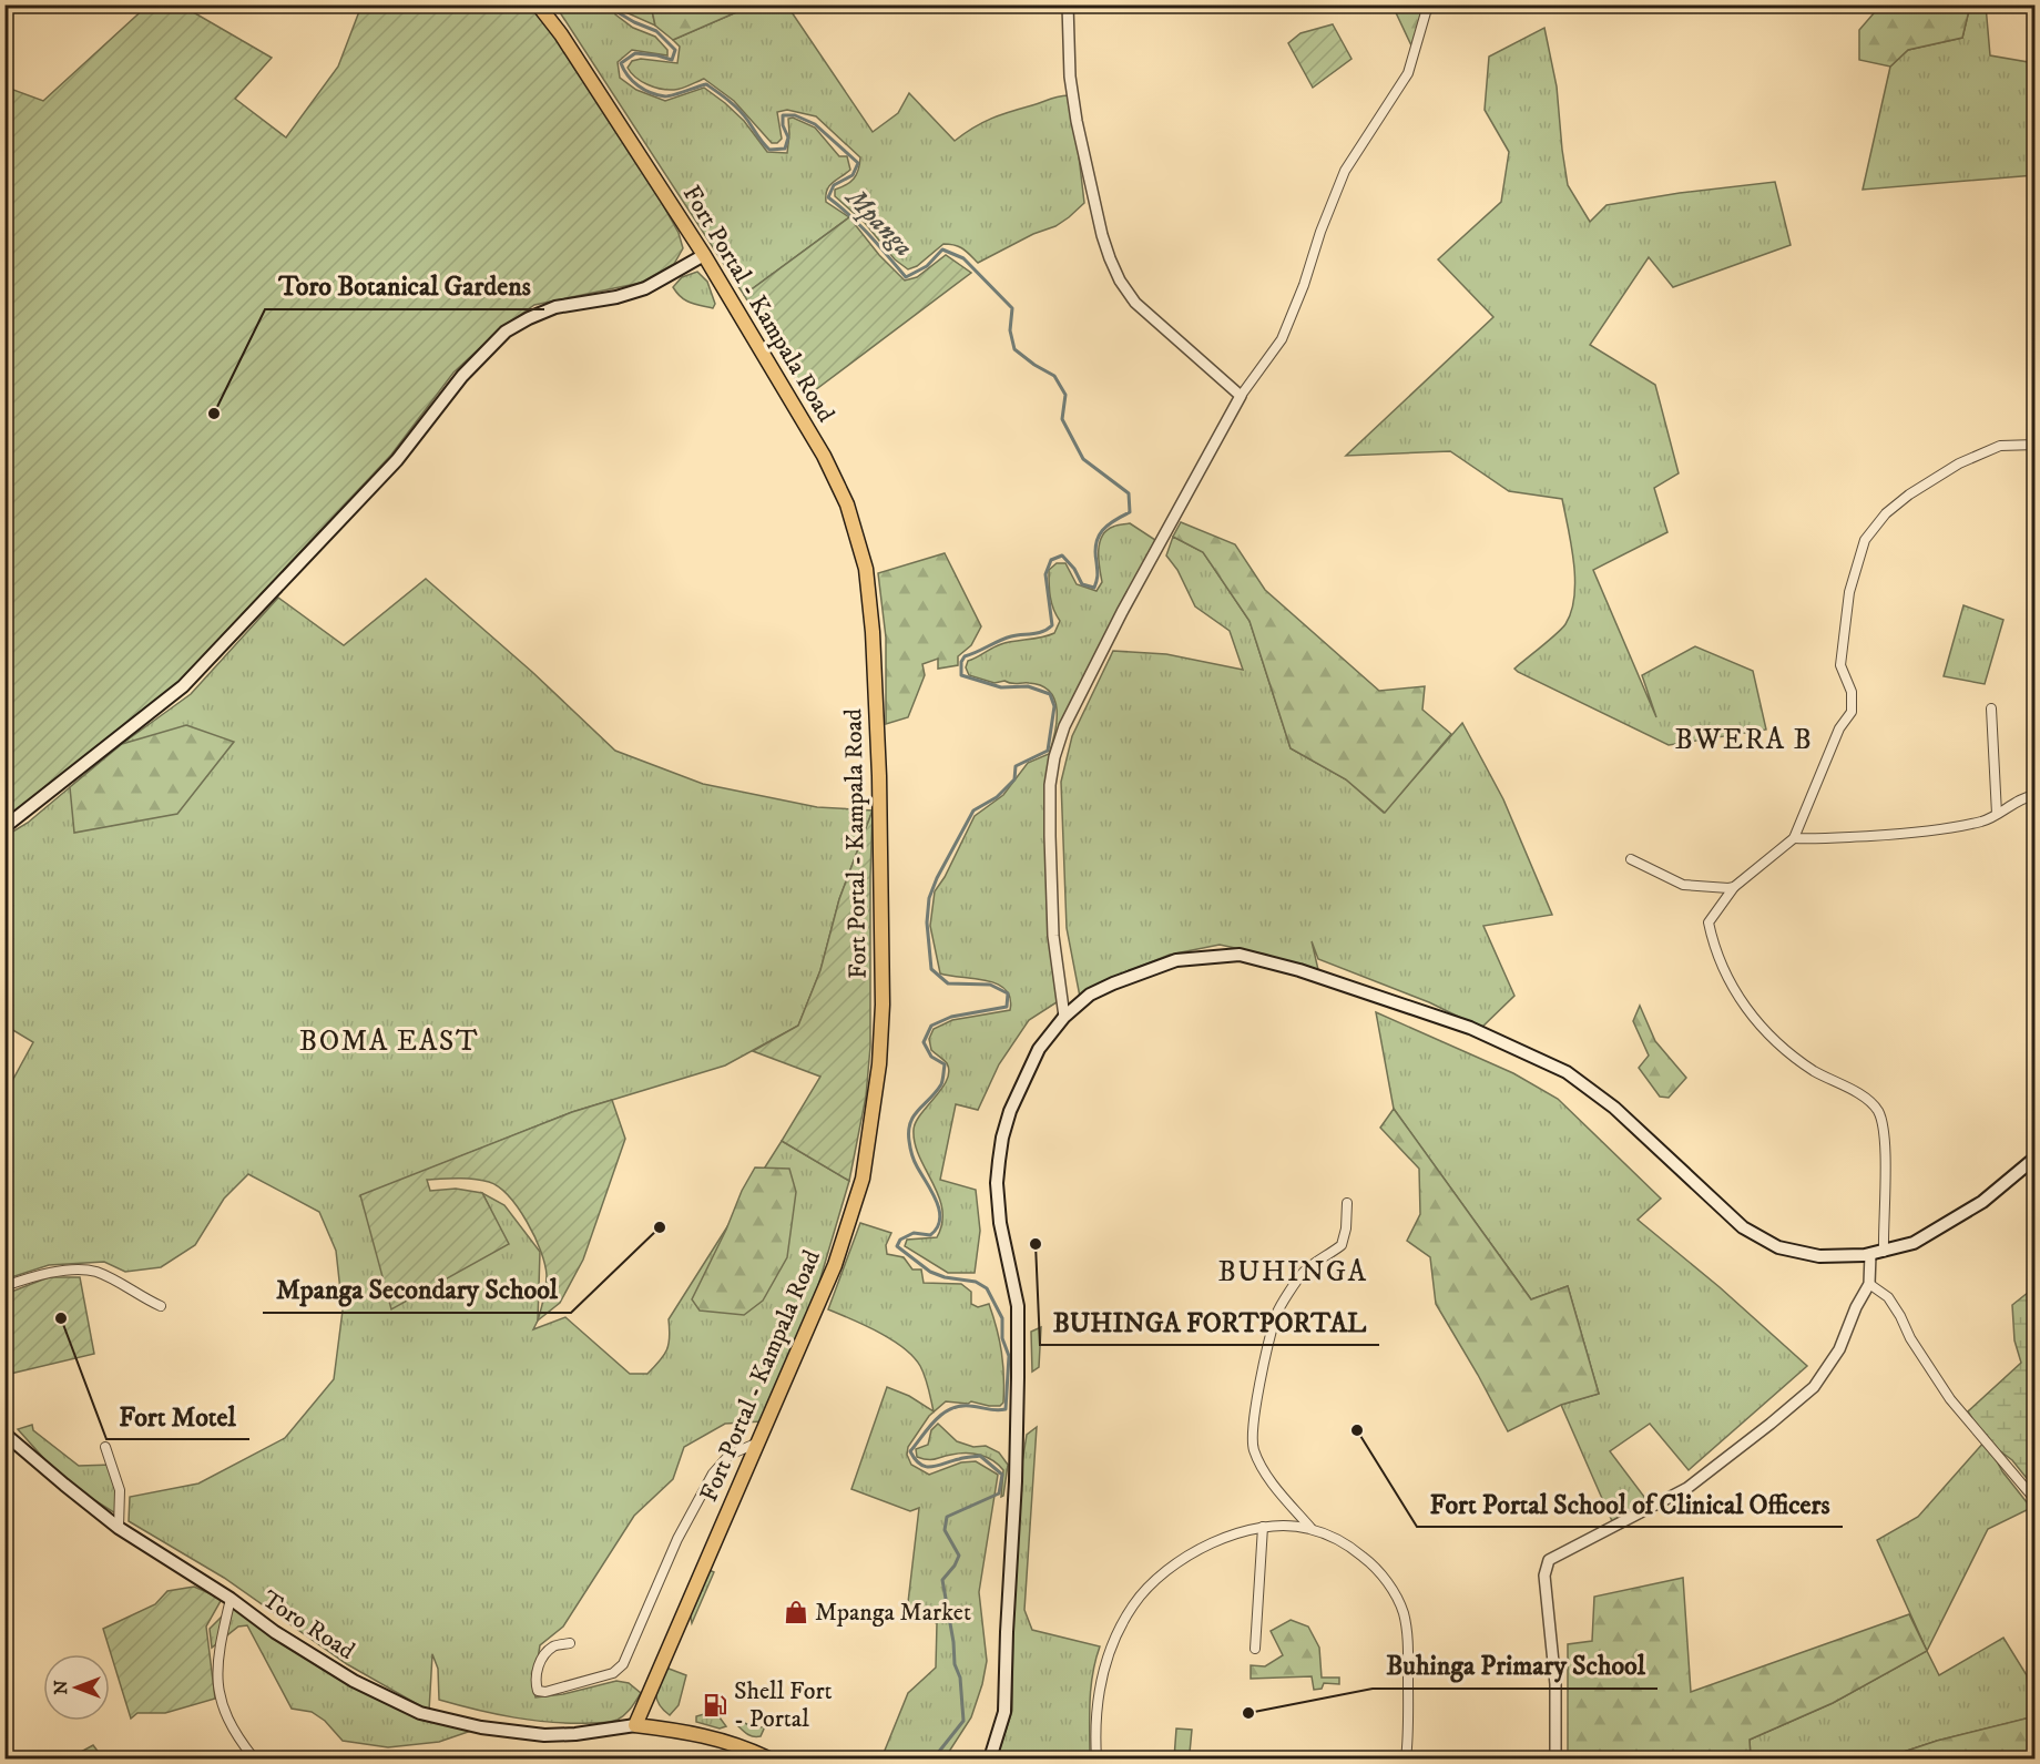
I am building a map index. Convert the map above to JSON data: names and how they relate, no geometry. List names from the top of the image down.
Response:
{
  "streets": {
    "highway": ["Fort Portal - Kampala Road"],
    "main road": ["Toro Road"]
  },
  "crossings": [
    ["Fort Portal - Kampala Road", "Toro Road"]
  ],
  "districts": ["BWERA B", "BOMA EAST", "BUHINGA"],
  "water": ["Mpanga"],
  "places": {
    "other": [
      "Toro Botanical Gardens",
      "Mpanga Secondary School",
      "BUHINGA FORTPORTAL",
      "Fort Motel",
      "Fort Portal School of Clinical Officers",
      "Buhinga Primary School"
    ],
    "shop": ["Mpanga Market"],
    "fuel station": ["Shell Fort - Portal"]
  },
  "north": "left"
}
